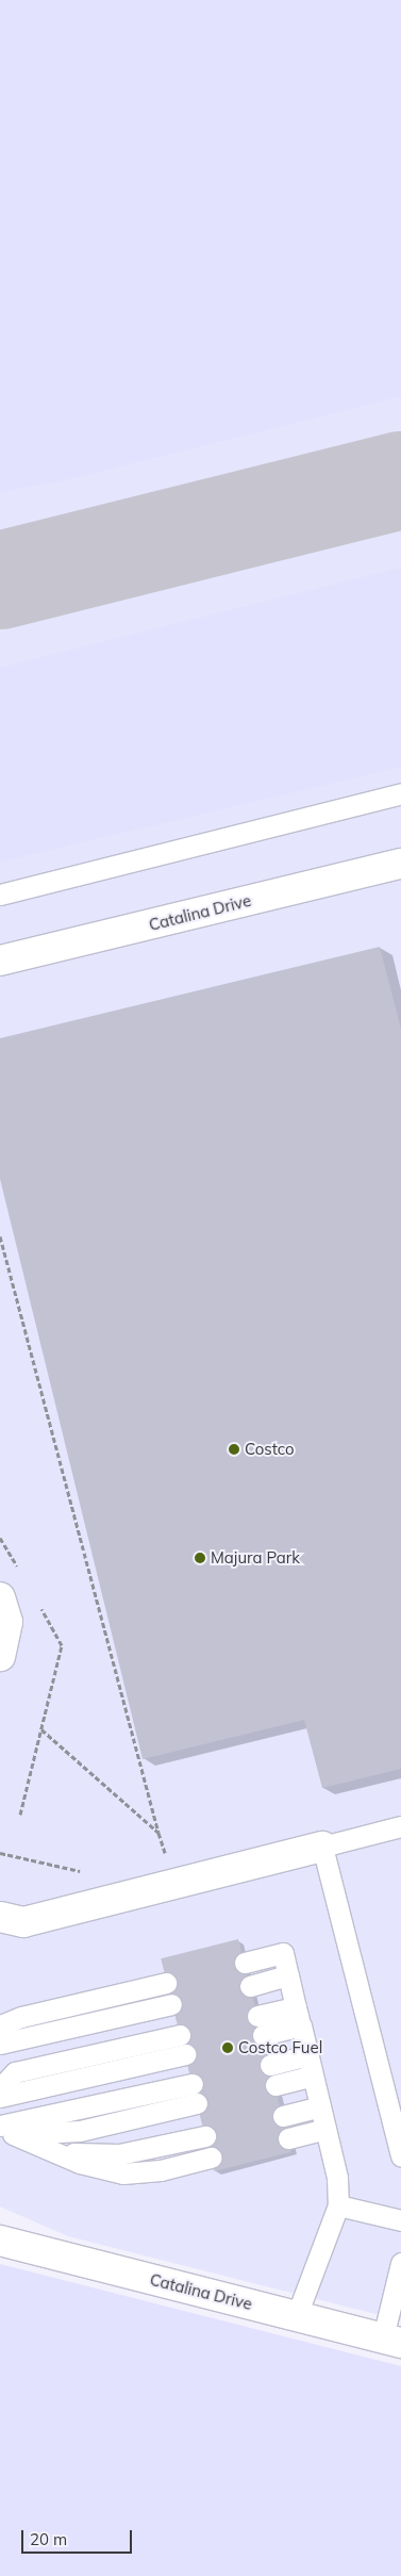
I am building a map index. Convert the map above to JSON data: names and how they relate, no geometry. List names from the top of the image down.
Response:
{
  "streets": {
    "street": ["Catalina Drive"]
  },
  "places": ["Costco", "Majura Park", "Costco Fuel"],
  "scale_bar": "20 m"
}
